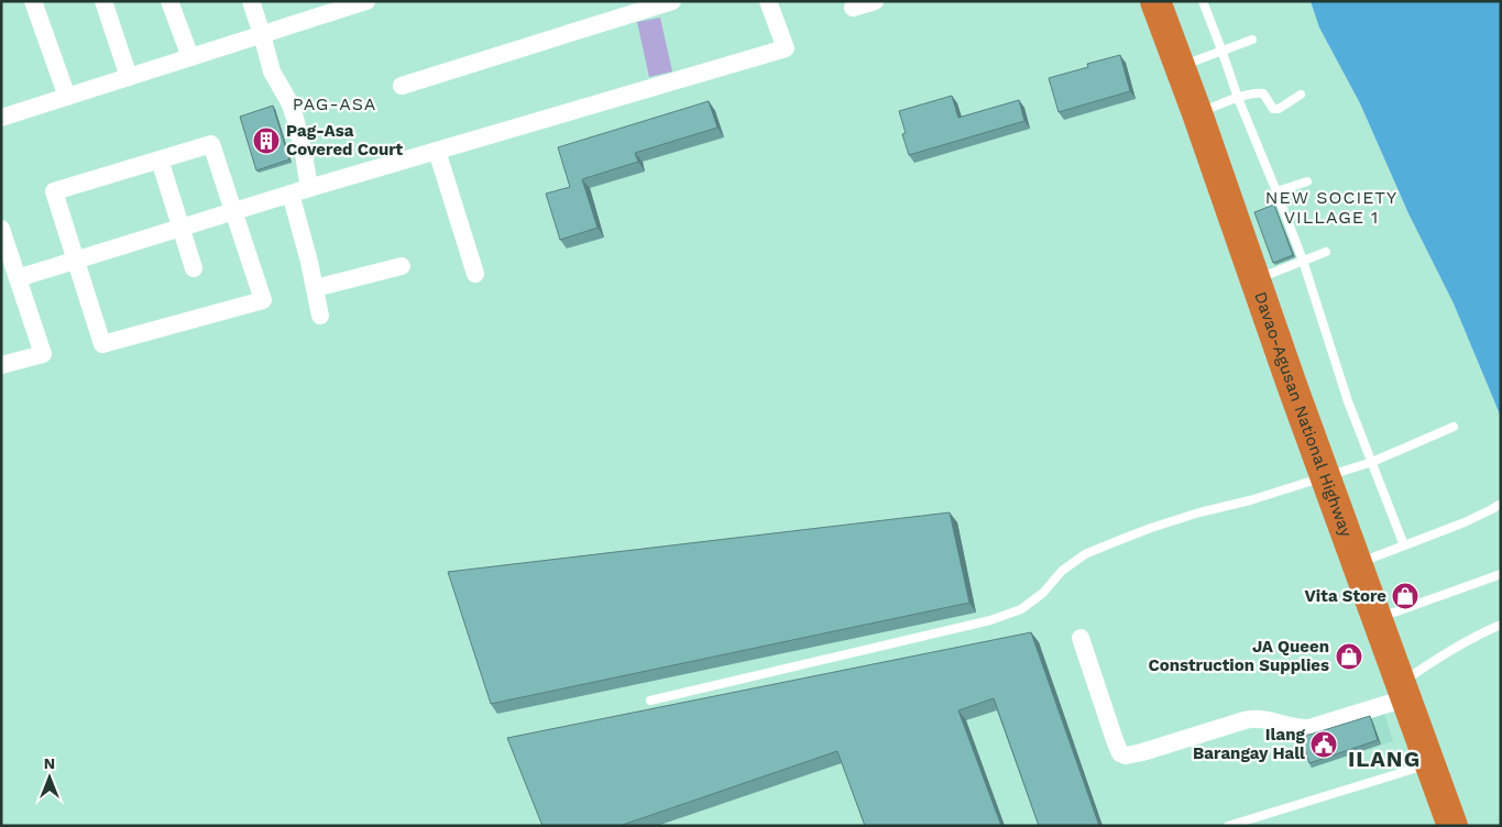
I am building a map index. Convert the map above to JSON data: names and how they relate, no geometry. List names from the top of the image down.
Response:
{
  "streets": {
    "highway": ["Davao-Agusan National Highway"]
  },
  "districts": ["PAG-ASA", "NEW SOCIETY VILLAGE 1", "ILANG"],
  "places": {
    "building": ["Pag-Asa Covered Court"],
    "shop": ["Vita Store", "JA Queen Construction Supplies"],
    "public building": ["Ilang Barangay Hall"]
  },
  "north": "top"
}
